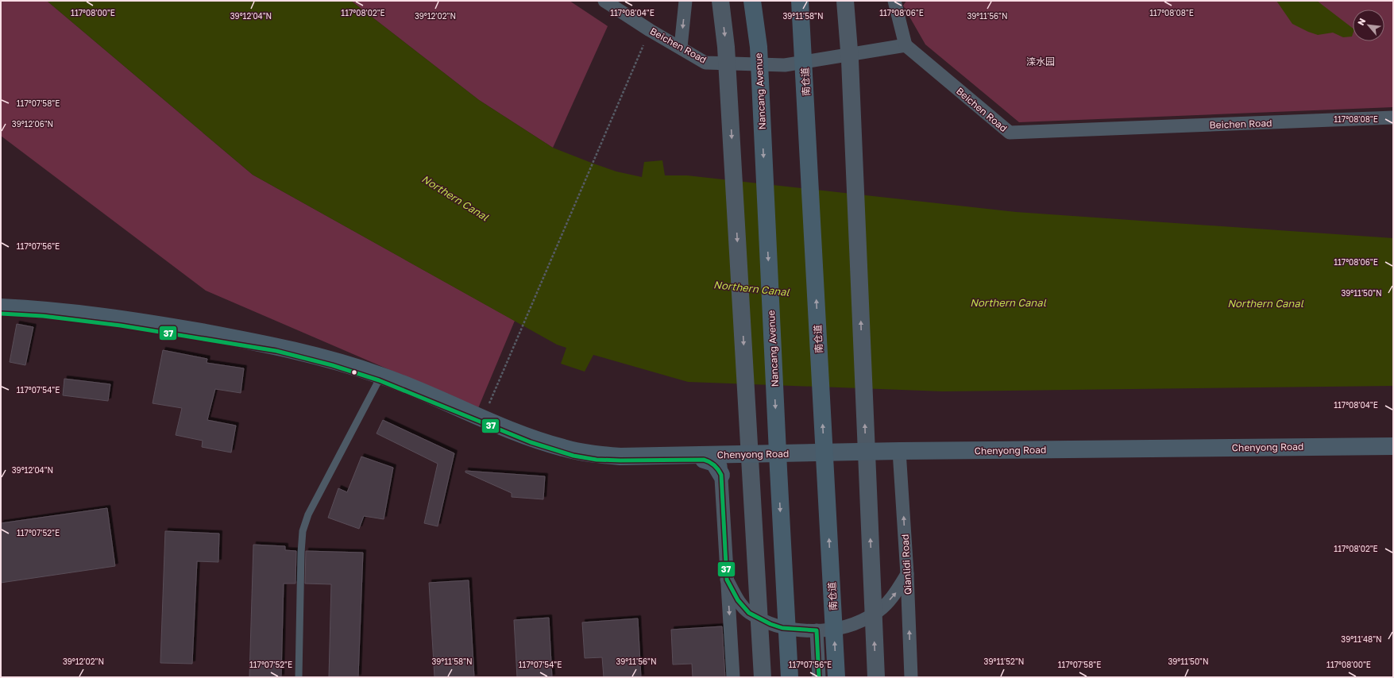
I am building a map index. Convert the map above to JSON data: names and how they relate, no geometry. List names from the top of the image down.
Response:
{
  "streets": {
    "highway": ["南仓道", "Nancang Avenue"],
    "main road": ["Chenyong Road"],
    "street": ["Beichen Road", "Qianlidi Road"]
  },
  "crossings": [
    ["Chenyong Road", "Qianlidi Road"]
  ],
  "one_way": ["南仓道", "Nancang Avenue"],
  "water": ["Northern Canal"],
  "parks": ["滦水园"],
  "lines": ["transit line 37"],
  "north": "top left",
  "coordinates": [
    "117°08'00\"E",
    "117°08'02\"E",
    "117°08'04\"E",
    "117°08'06\"E",
    "117°08'08\"E",
    "39°12'04\"N",
    "39°12'02\"N",
    "39°11'58\"N",
    "39°11'56\"N",
    "117°07'58\"E",
    "39°12'06\"N",
    "117°07'56\"E",
    "39°11'50\"N",
    "117°07'54\"E",
    "117°07'52\"E",
    "39°11'48\"N",
    "39°11'52\"N"
  ]
}
